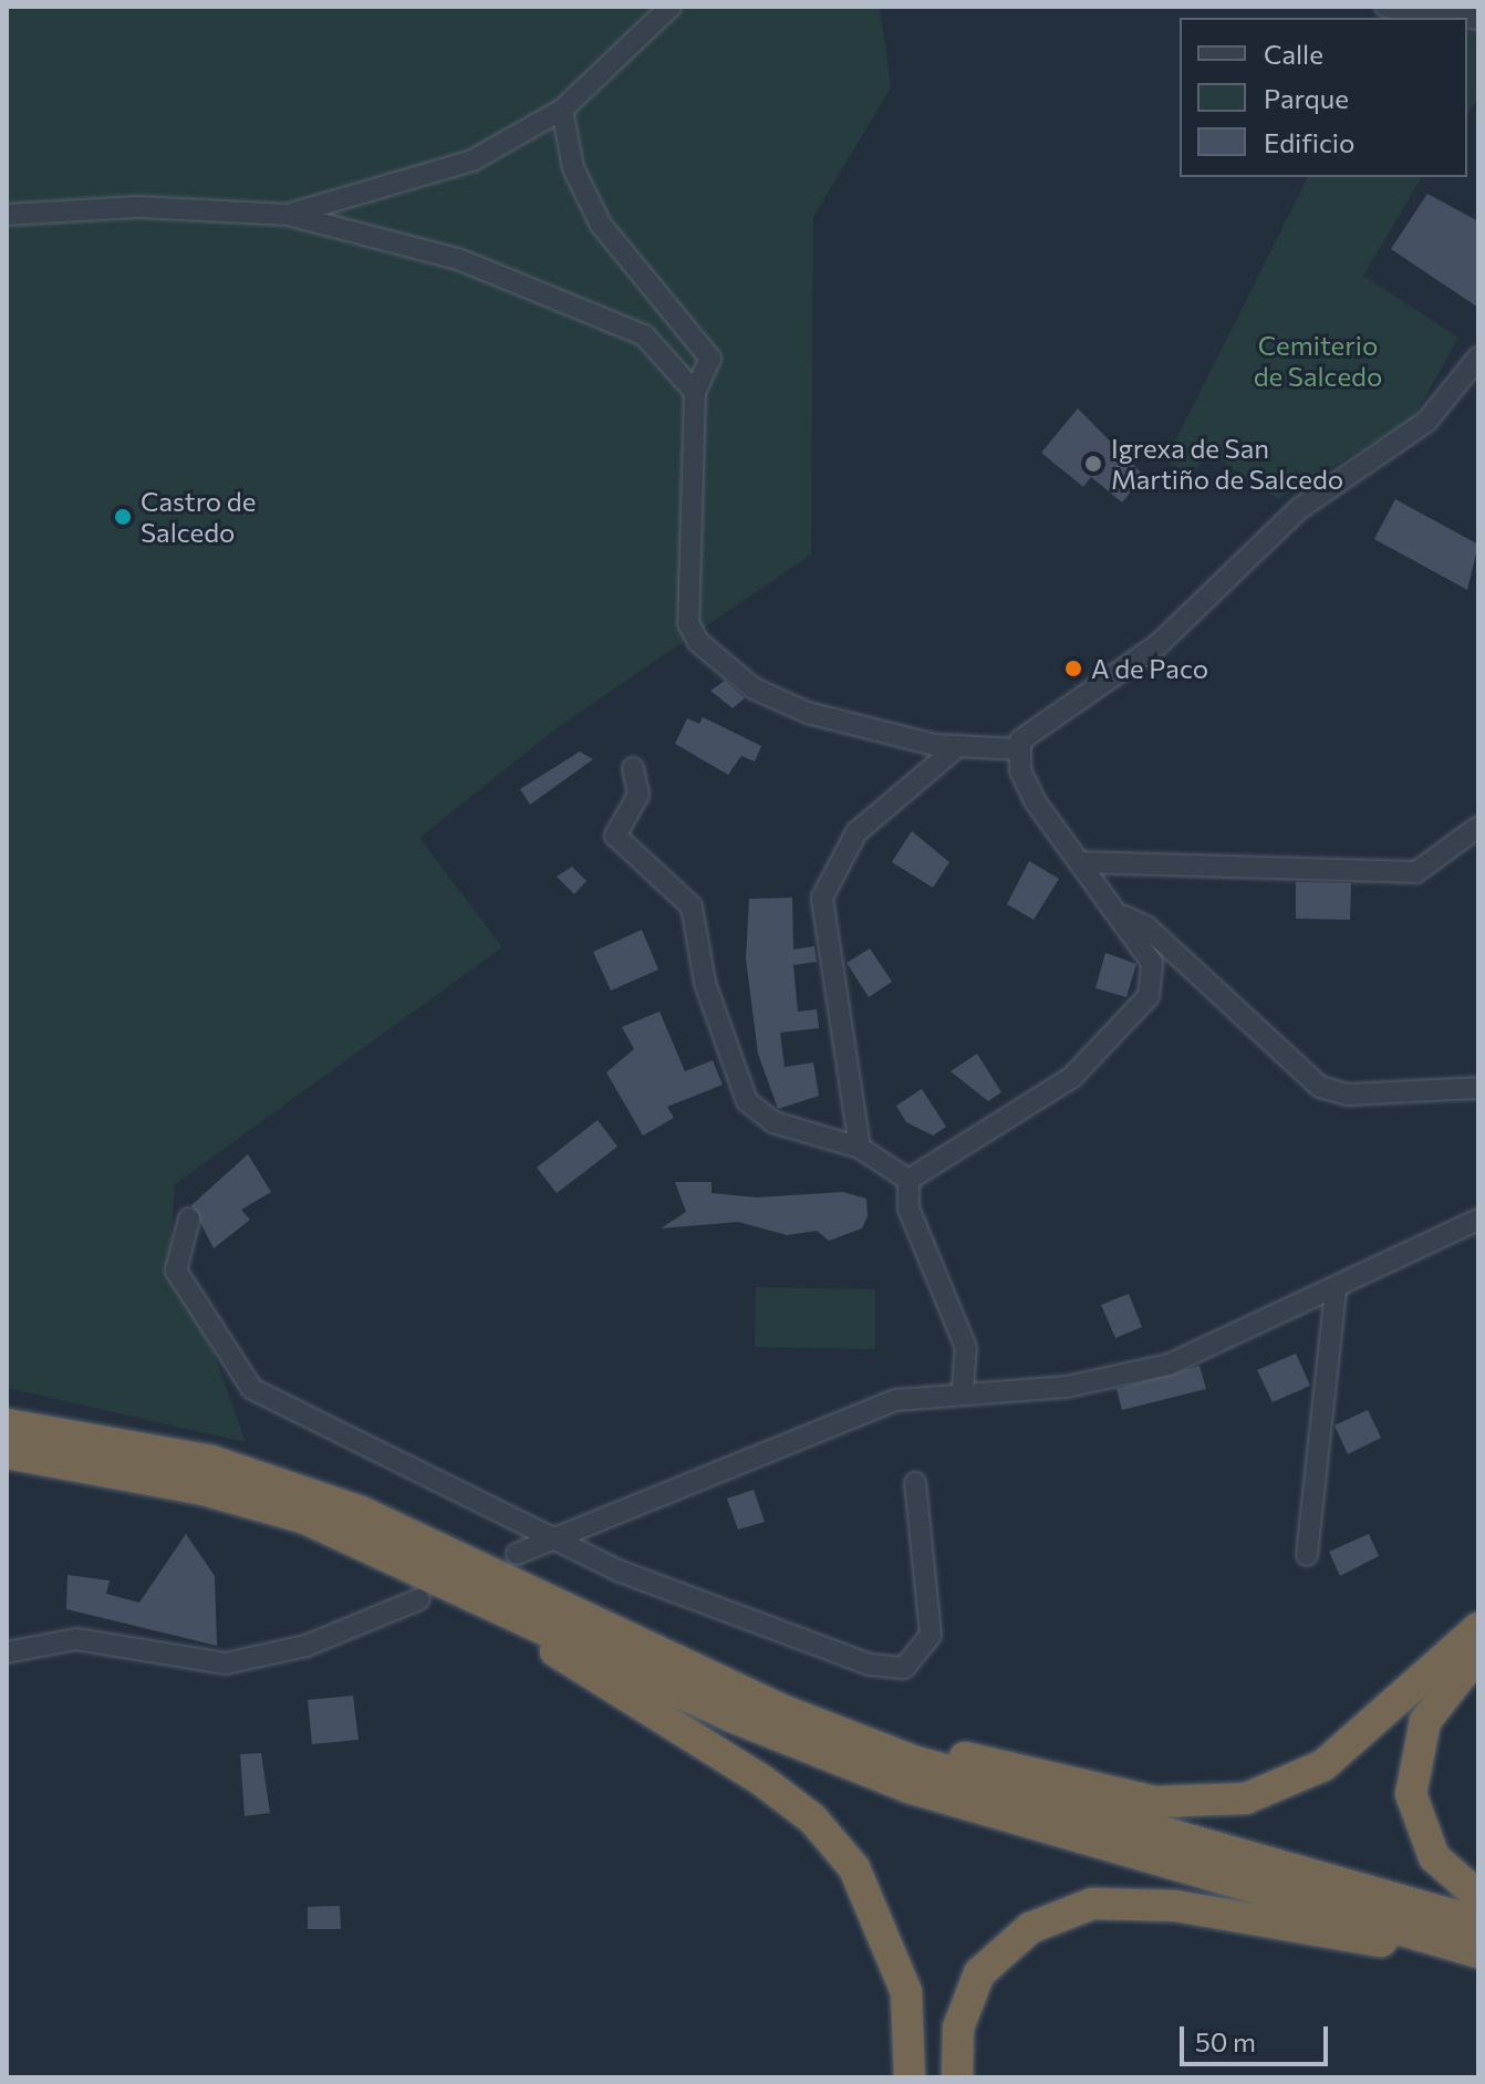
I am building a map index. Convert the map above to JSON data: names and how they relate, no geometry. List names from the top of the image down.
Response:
{
  "parks": ["Cemiterio de Salcedo"],
  "places": ["Igrexa de San Martiño de Salcedo", "Castro de Salcedo", "A de Paco"],
  "legend": ["Calle", "Parque", "Edificio"],
  "scale_bar": "50 m"
}
